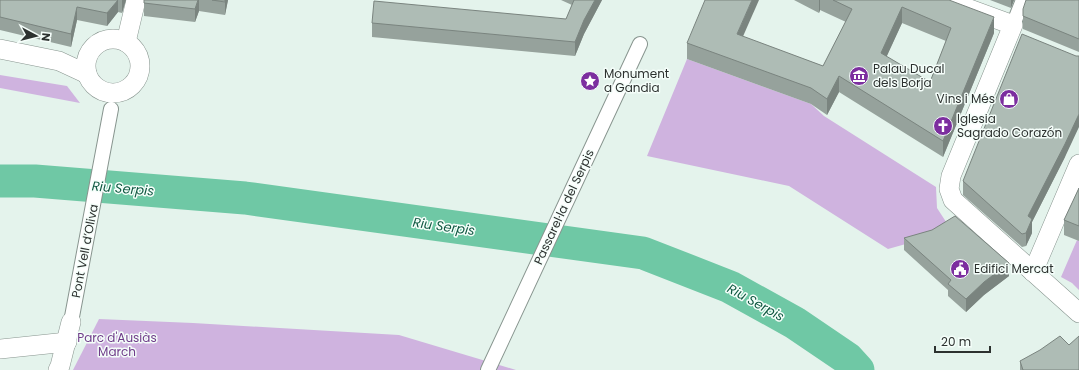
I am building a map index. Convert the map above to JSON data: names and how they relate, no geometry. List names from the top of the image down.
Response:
{
  "streets": {
    "street": ["Passarel·la del Serpis", "Pont Vell d’Oliva"]
  },
  "water": ["Riu Serpis"],
  "parks": ["Parc d'Ausiàs March"],
  "places": {
    "museum": ["Palau Ducal dels Borja"],
    "place": ["Monument a Gandia"],
    "shop": ["Vins i Més"],
    "church": ["Iglesia Sagrado Corazón"],
    "public building": ["Edifici Mercat"]
  },
  "scale_bar": "20 m",
  "north": "right"
}
